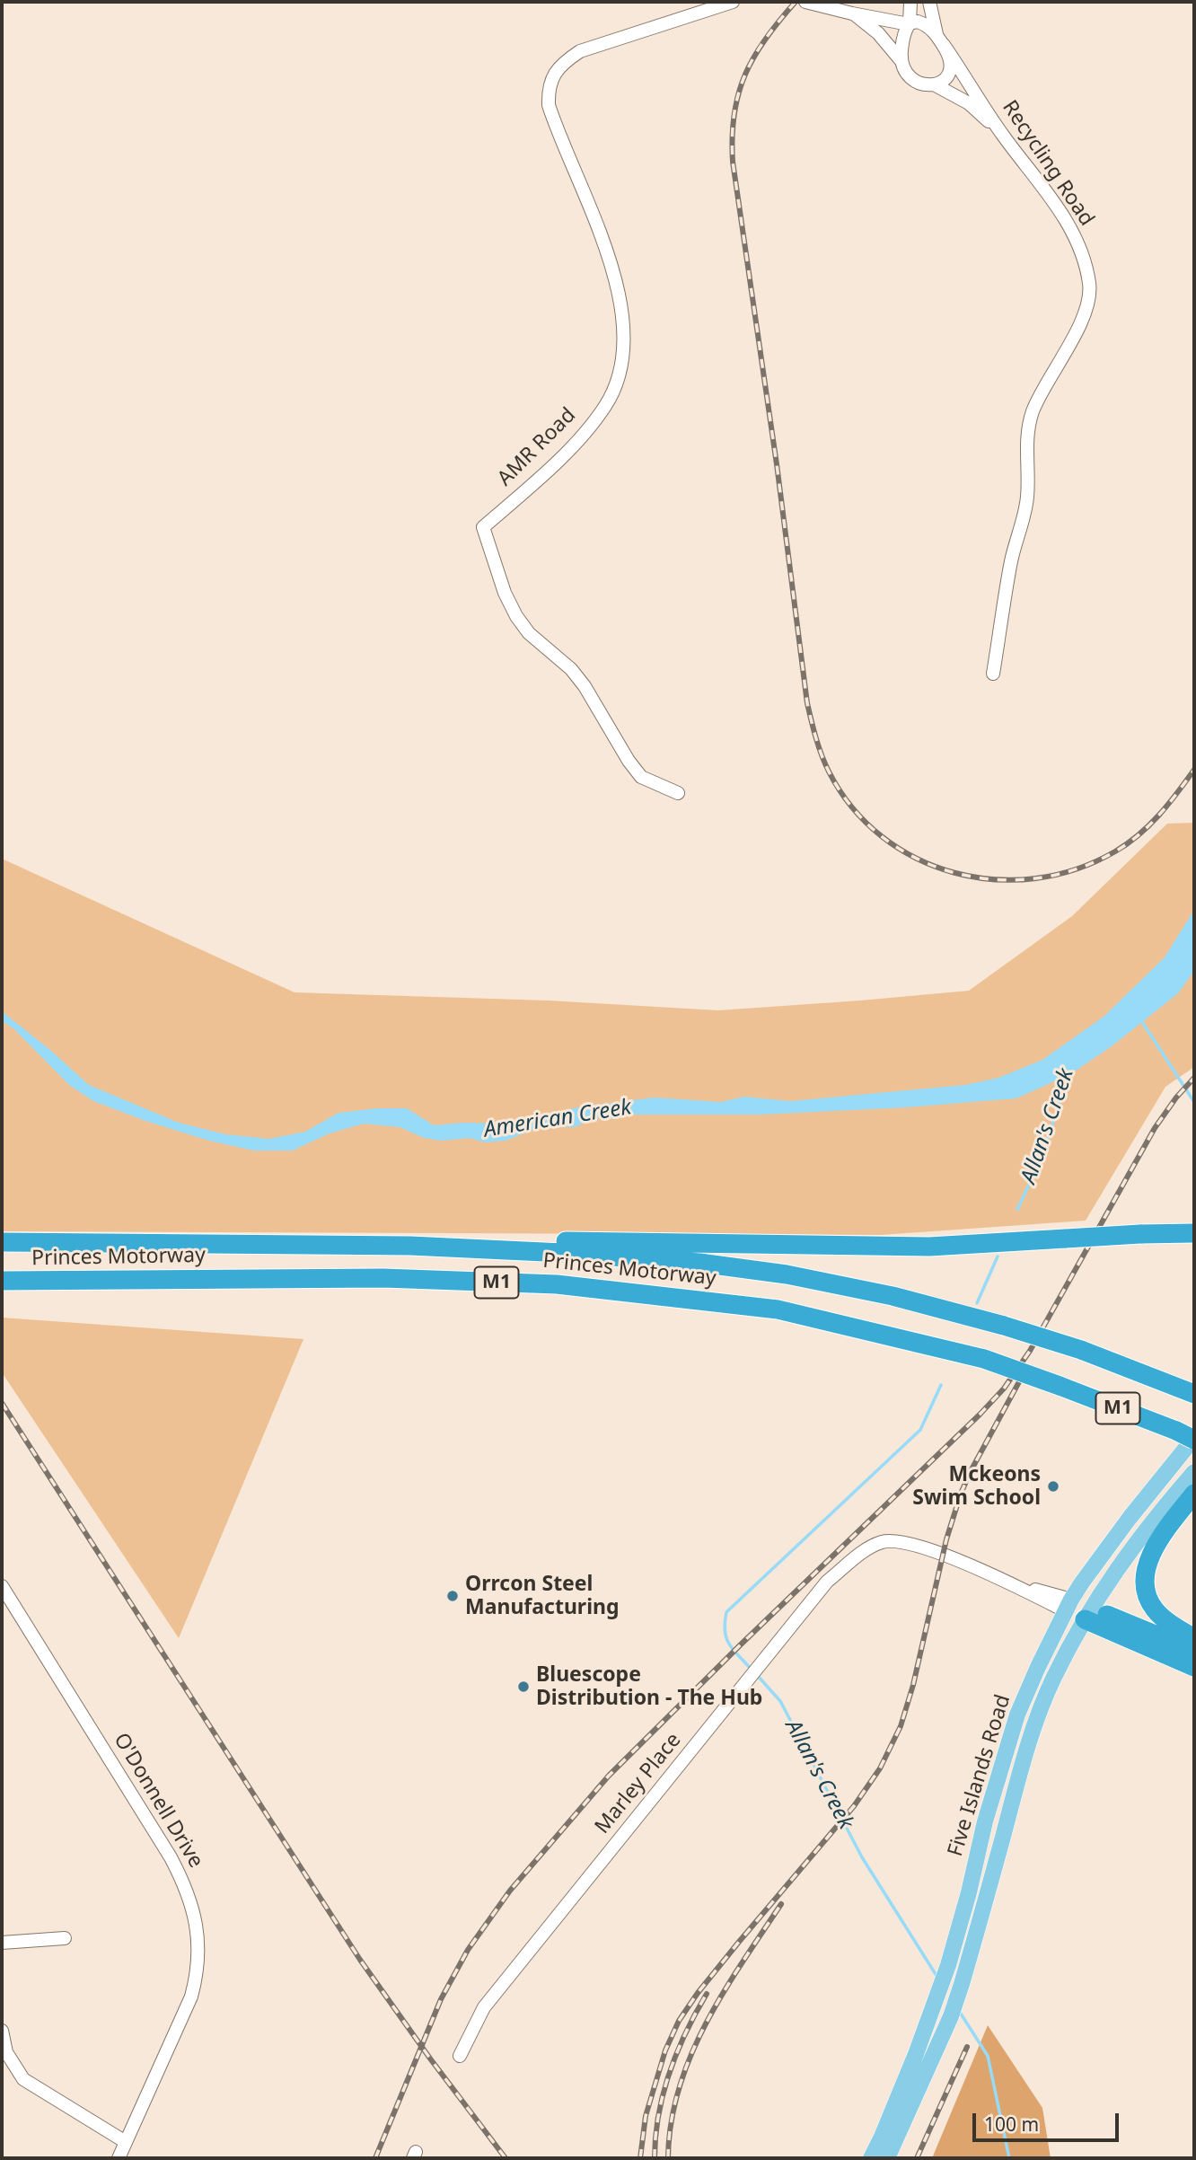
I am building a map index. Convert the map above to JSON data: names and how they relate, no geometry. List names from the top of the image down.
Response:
{
  "streets": {
    "highway": ["Princes Motorway", "M1"],
    "main road": ["Five Islands Road"],
    "street": [
      "Recycling Road",
      "AMR Road",
      "Marley Place",
      "O'Donnell Drive"
    ]
  },
  "crossings": [
    ["Princes Motorway", "Five Islands Road"],
    ["Five Islands Road", "Marley Place"]
  ],
  "water": ["American Creek", "Allan's Creek"],
  "places": ["Mckeons Swim School", "Orrcon Steel Manufacturing", "Bluescope Distribution - The Hub"],
  "scale_bar": "100 m"
}
